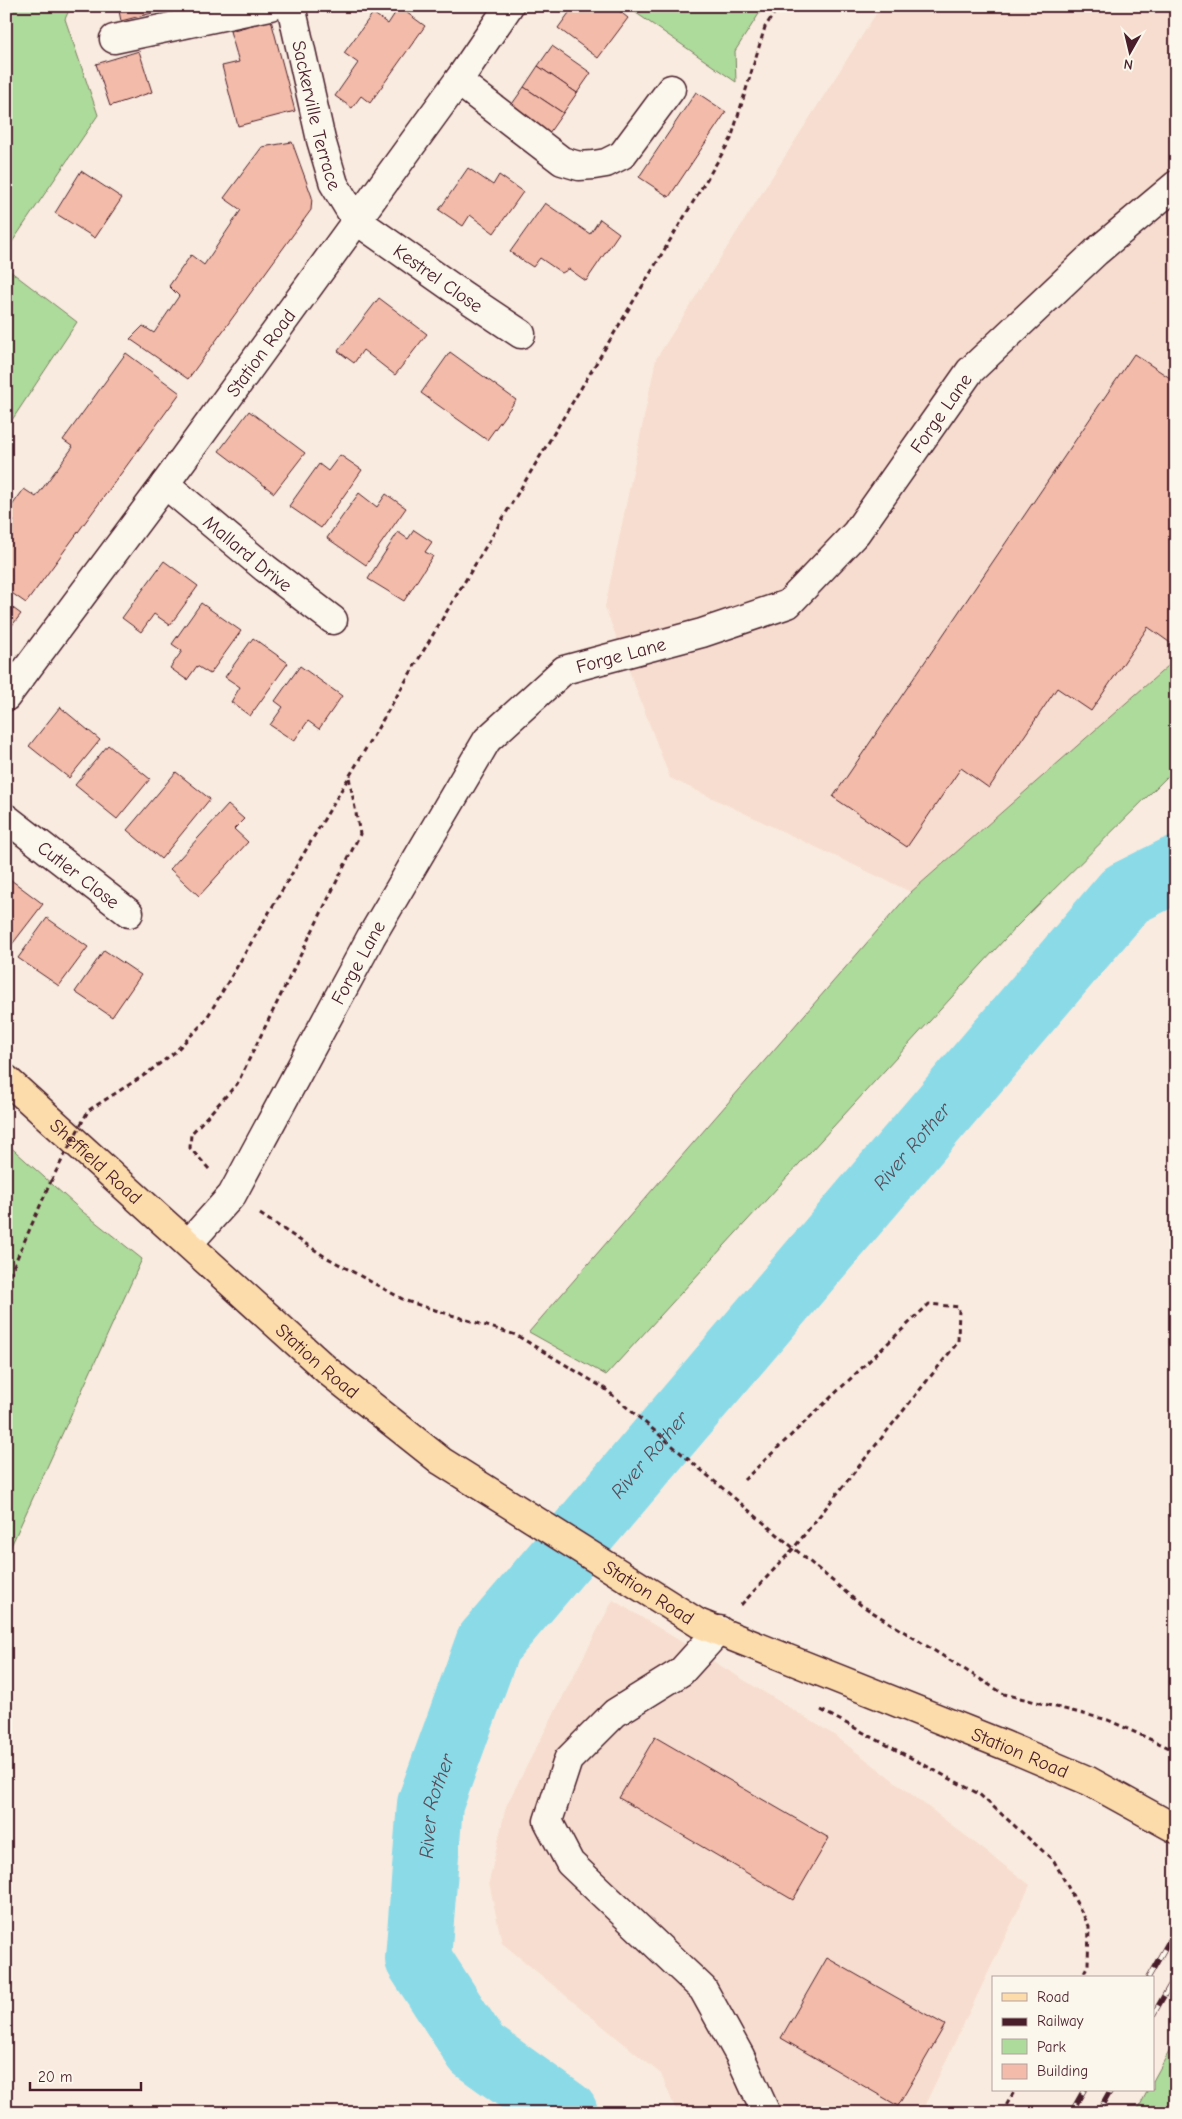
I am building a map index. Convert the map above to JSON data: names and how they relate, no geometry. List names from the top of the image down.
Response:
{
  "streets": {
    "main road": ["Station Road", "Sheffield Road"],
    "street": [
      "Sackerville Terrace",
      "Kestrel Close",
      "Forge Lane",
      "Mallard Drive",
      "Cutler Close"
    ]
  },
  "crossings": [
    ["Sackerville Terrace", "Kestrel Close"],
    ["Sackerville Terrace", "Station Road"],
    ["Kestrel Close", "Station Road"],
    ["Station Road", "Forge Lane"],
    ["Station Road", "Mallard Drive"],
    ["Station Road", "Sheffield Road"],
    ["Forge Lane", "Sheffield Road"]
  ],
  "water": ["River Rother"],
  "legend": [
    "Road",
    "Railway",
    "Park",
    "Building"
  ],
  "scale_bar": "20 m",
  "north": "bottom"
}
